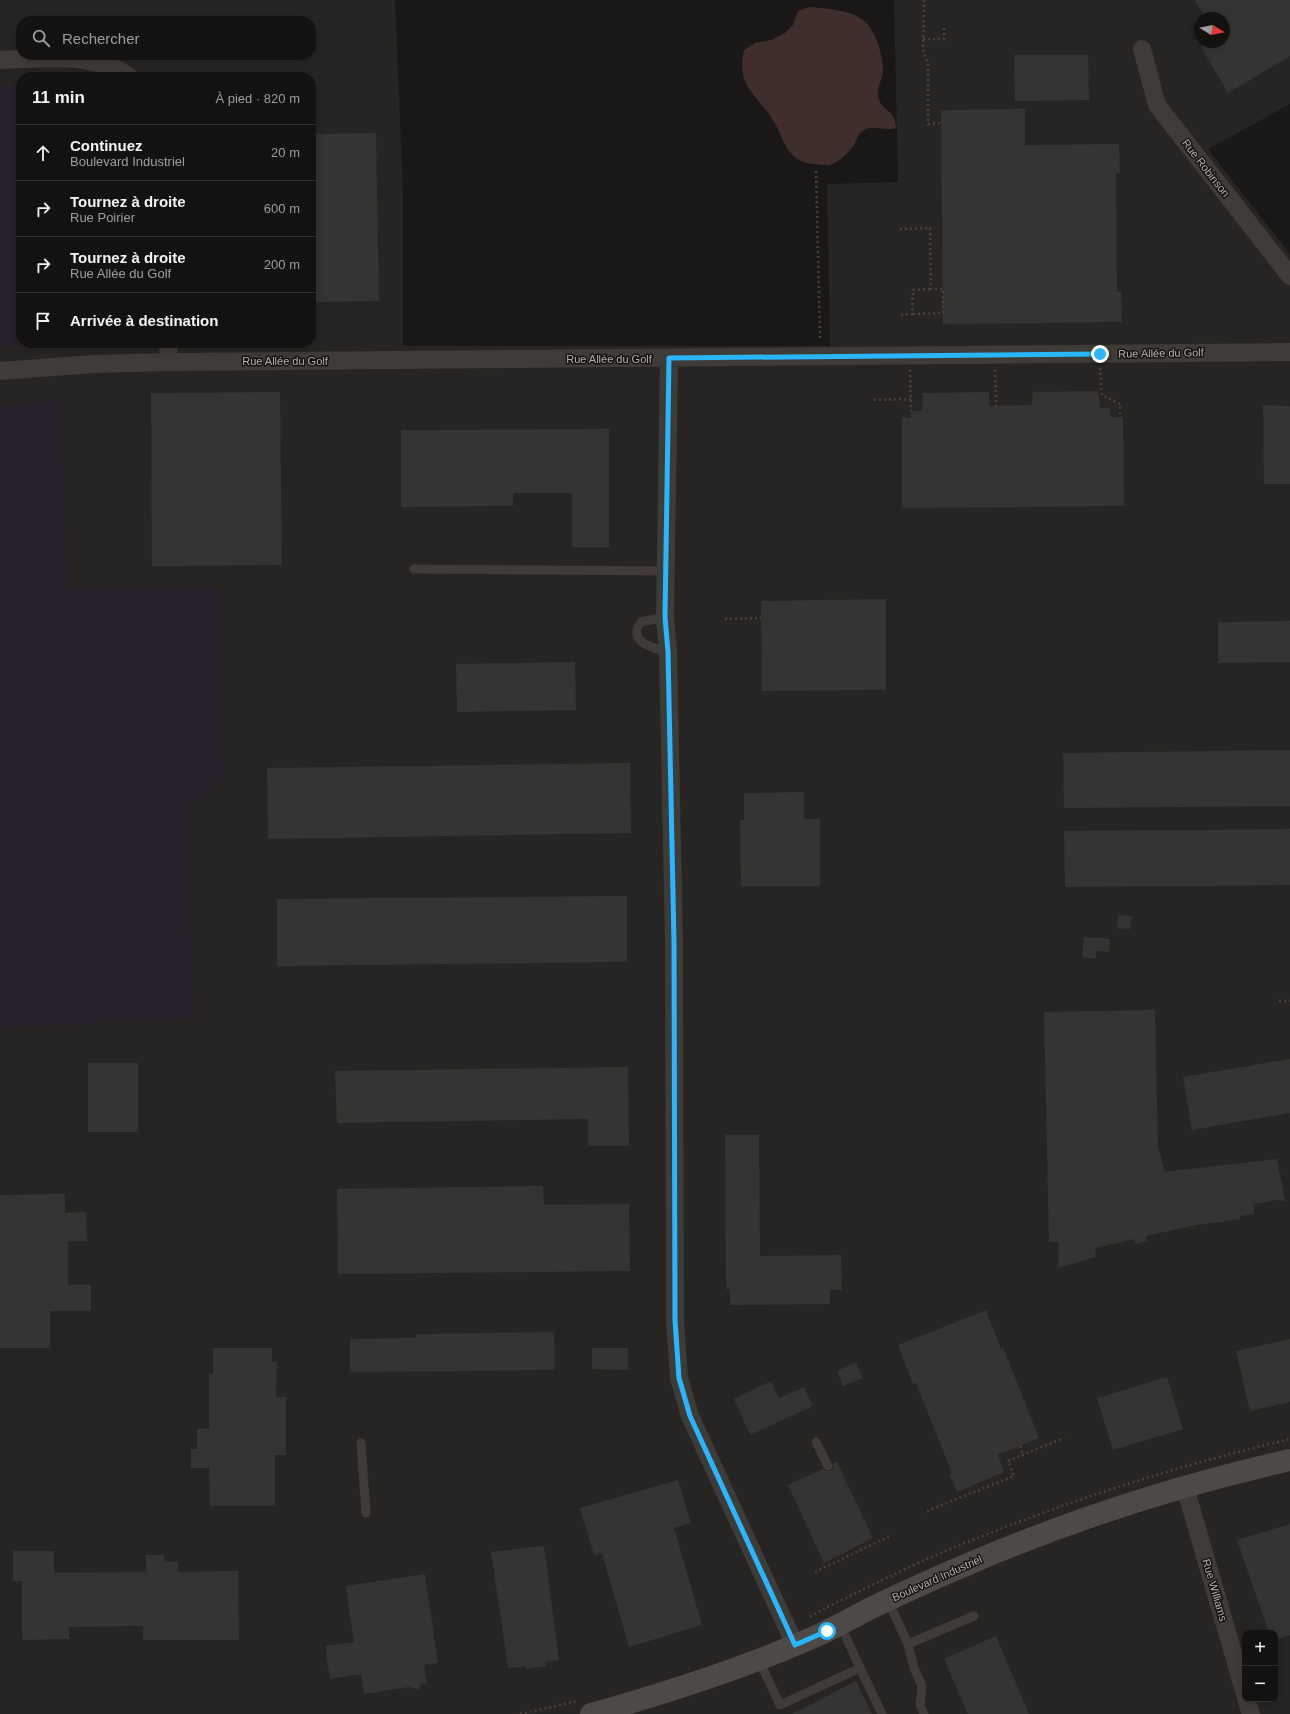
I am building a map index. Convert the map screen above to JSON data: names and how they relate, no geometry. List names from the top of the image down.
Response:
{
  "streets": {
    "street": [
      "Rue Robinson",
      "Rue Allée du Golf",
      "Boulevard Industriel",
      "Rue Williams"
    ]
  },
  "crossings": [
    ["Boulevard Industriel", "Rue Williams"]
  ],
  "north": "right",
  "page": {
    "search": "Rechercher",
    "heading": ["11 min", "À pied · 820 m"],
    "list": [
      ["Continuez", "Boulevard Industriel", "20 m"],
      ["Tournez à droite", "Rue Poirier", "600 m"],
      ["Tournez à droite", "Rue Allée du Golf", "200 m"],
      "Arrivée à destination"
    ],
    "map_buttons": ["+", "−"]
  }
}
